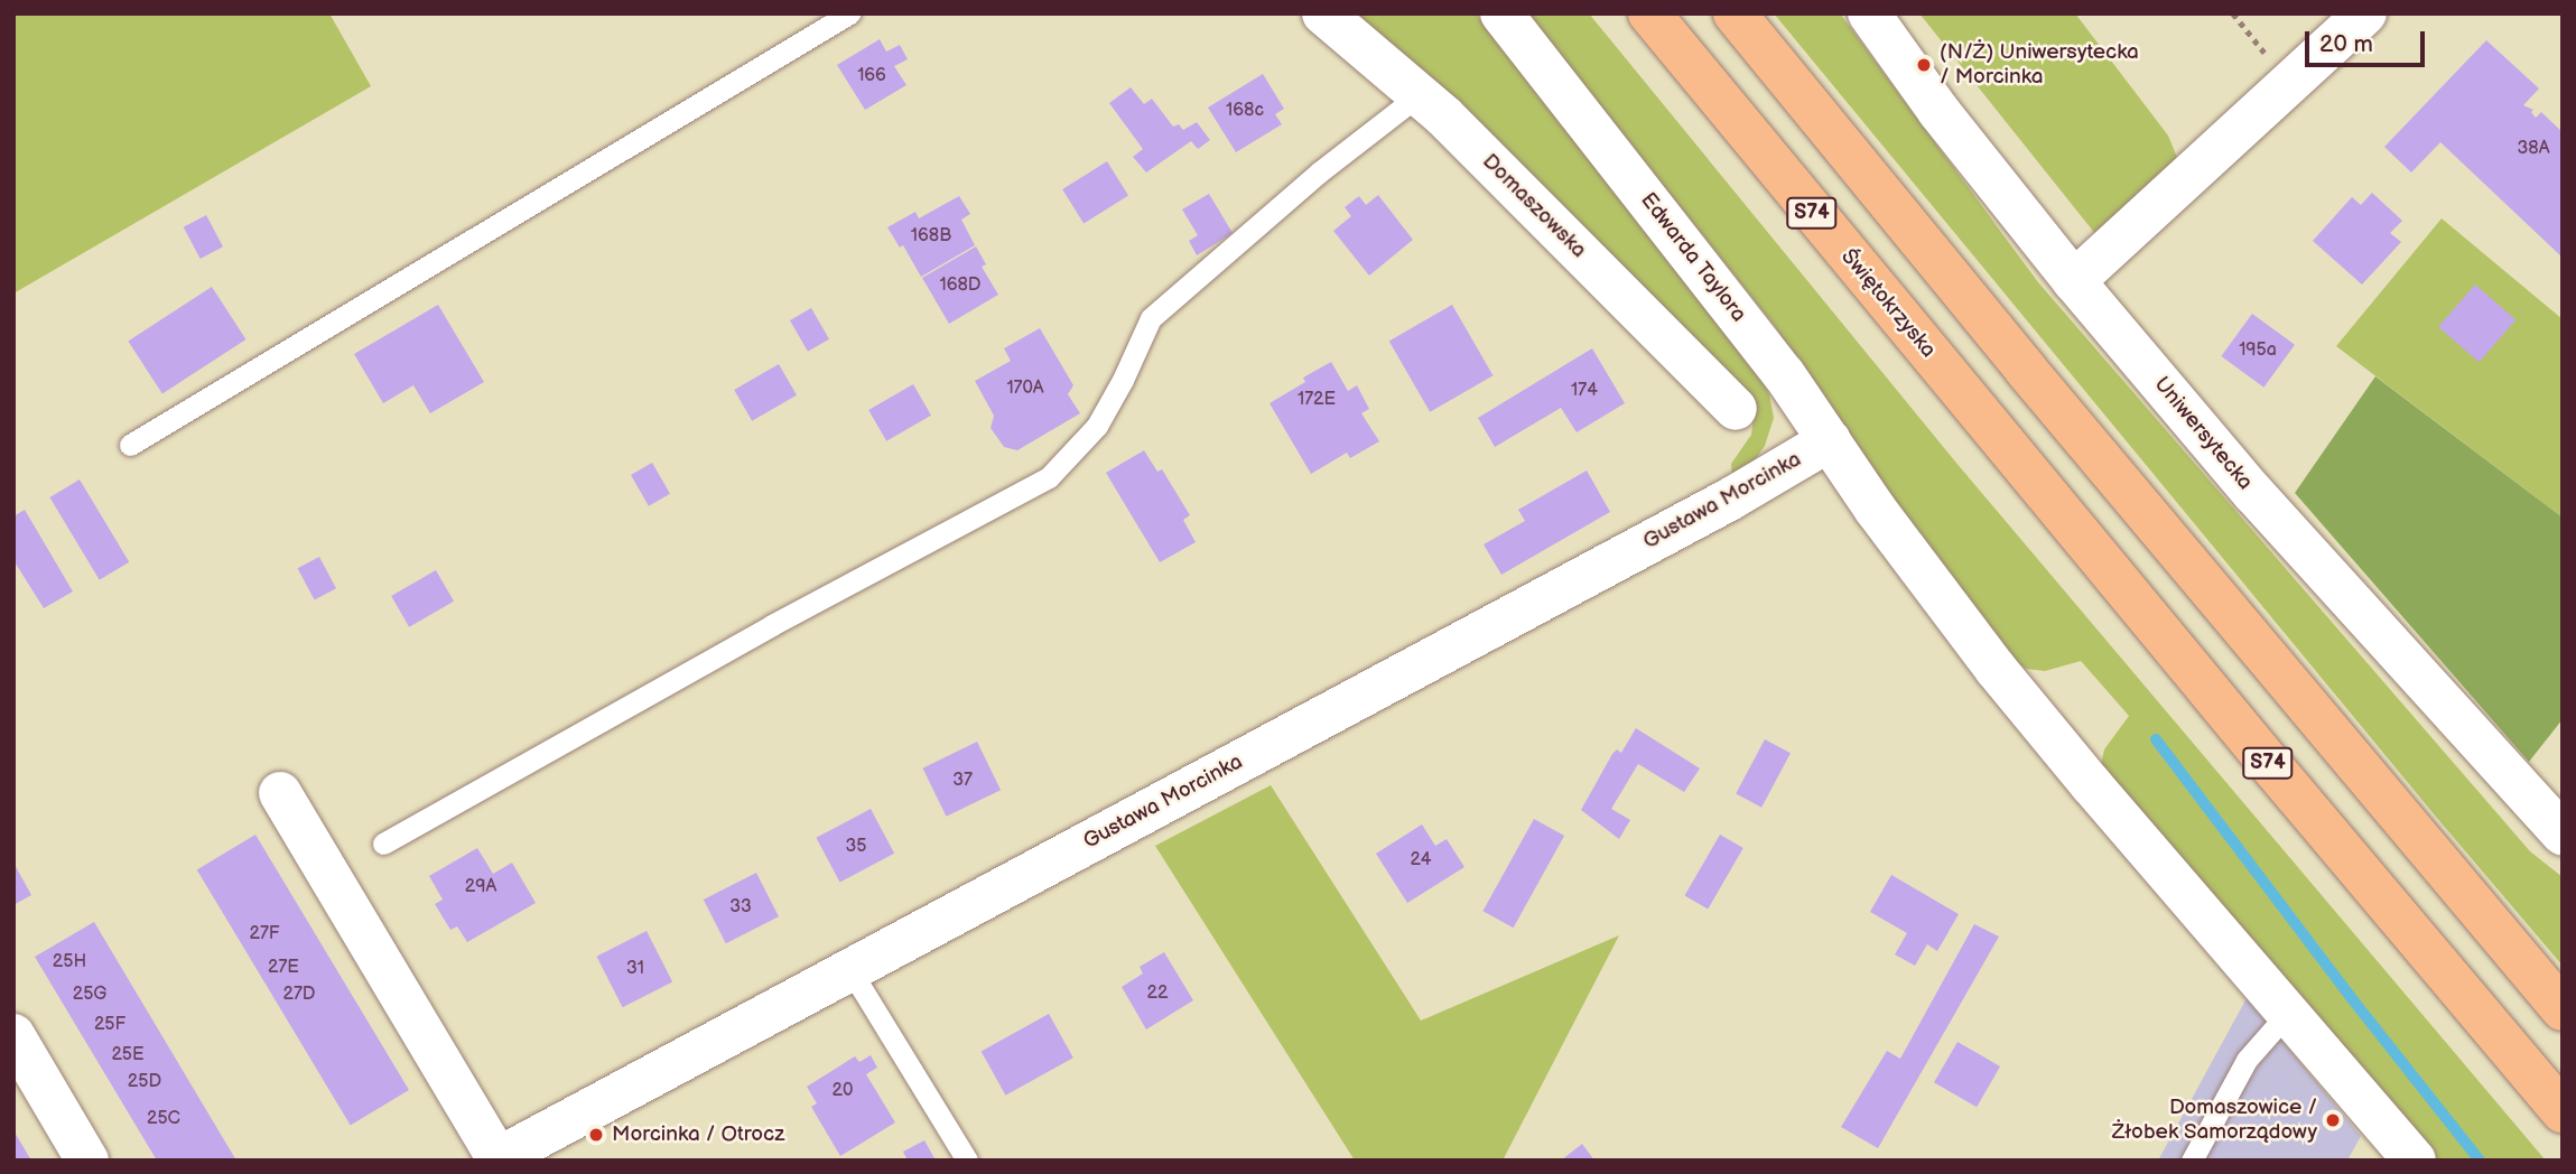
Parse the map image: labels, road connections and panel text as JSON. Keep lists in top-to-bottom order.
{
  "streets": {
    "highway": ["S74", "Świętokrzyska"],
    "street": [
      "Domaszowska",
      "Edwarda Taylora",
      "Uniwersytecka",
      "Gustawa Morcinka"
    ]
  },
  "crossings": [
    ["Edwarda Taylora", "Gustawa Morcinka"]
  ],
  "places": ["(N/Ż) Uniwersytecka / Morcinka", "Domaszowice / Żłobek Samorządowy", "Morcinka / Otrocz"],
  "house_numbers": [
    "166",
    "168c",
    "38A",
    "168B",
    "168D",
    "195a",
    "170A",
    "174",
    "172E",
    "37",
    "35",
    "24",
    "29A",
    "33",
    "27F",
    "25H",
    "27E",
    "31",
    "22",
    "25G",
    "27D",
    "25F",
    "25E",
    "25D",
    "20",
    "25C"
  ],
  "scale_bar": "20 m"
}
